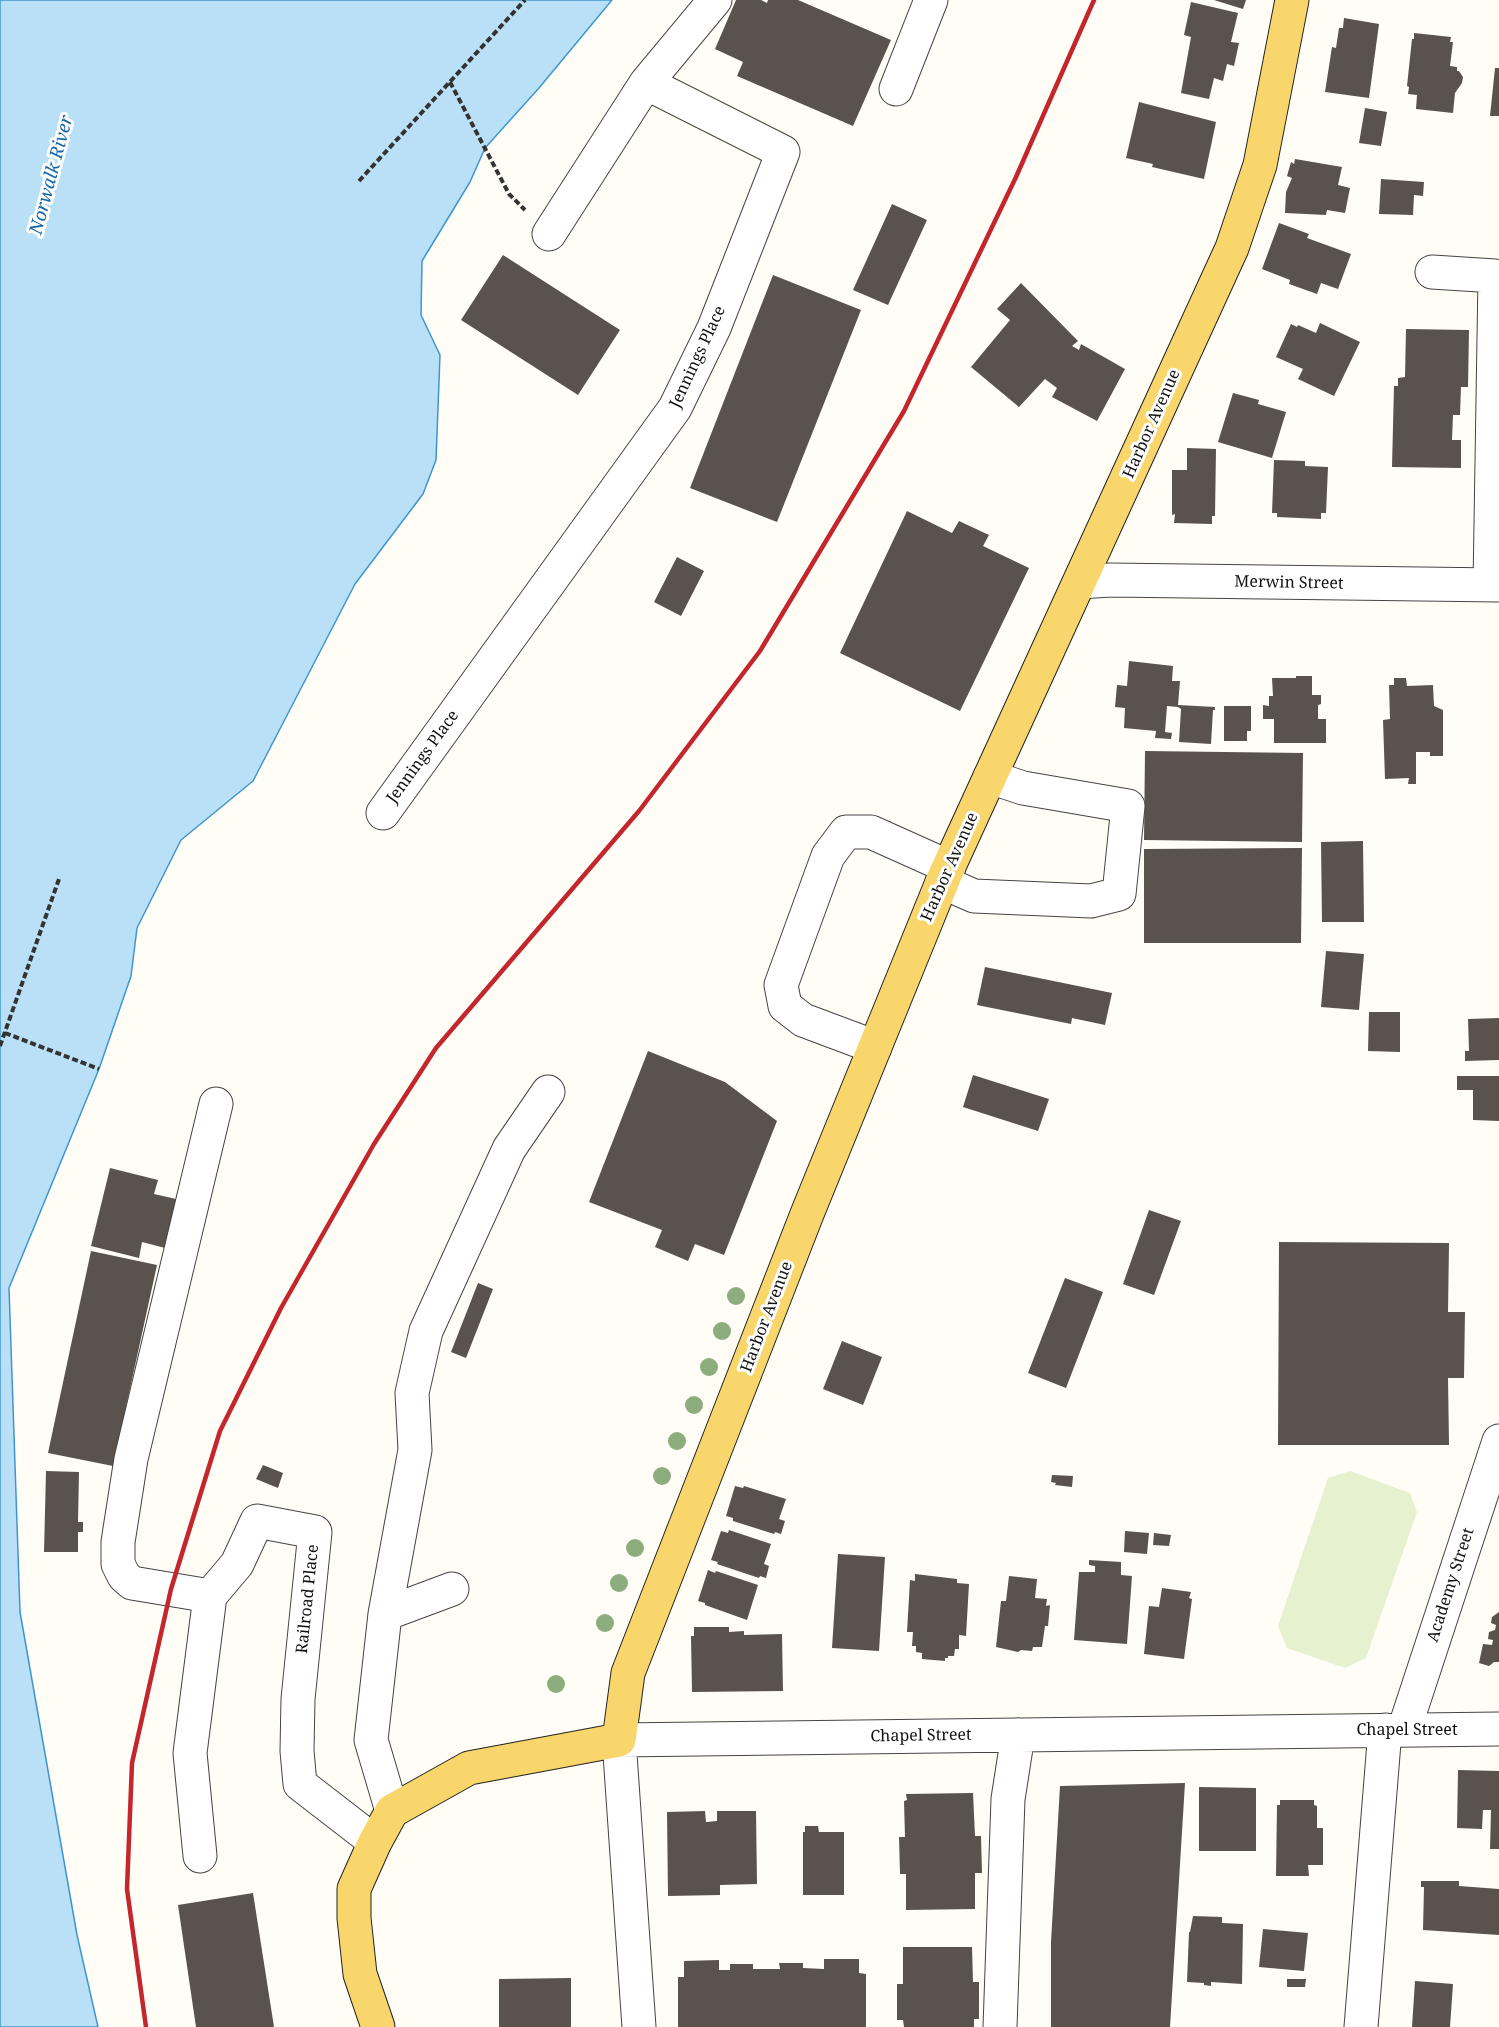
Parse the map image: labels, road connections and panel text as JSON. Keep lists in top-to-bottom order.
{
  "streets": {
    "main road": ["Harbor Avenue", "Chapel Street"],
    "street": [
      "Jennings Place",
      "Merwin Street",
      "Academy Street",
      "Railroad Place"
    ]
  },
  "crossings": [
    ["Harbor Avenue", "Merwin Street"],
    ["Harbor Avenue", "Chapel Street"],
    ["Academy Street", "Chapel Street"]
  ],
  "water": ["Norwalk River"]
}
